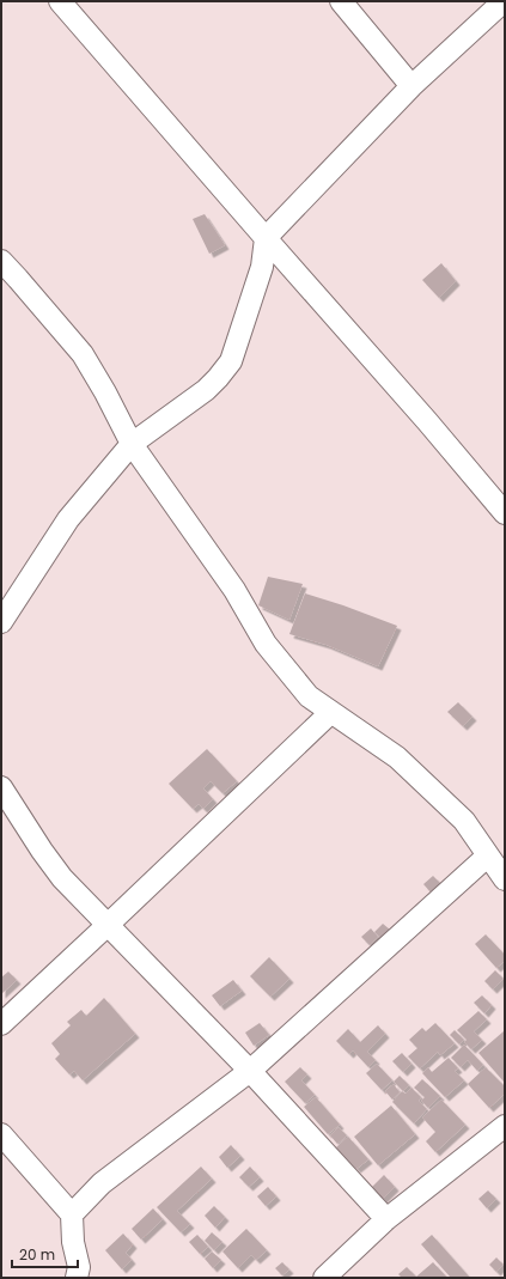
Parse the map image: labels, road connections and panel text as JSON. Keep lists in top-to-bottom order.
{
  "scale_bar": "20 m"
}
